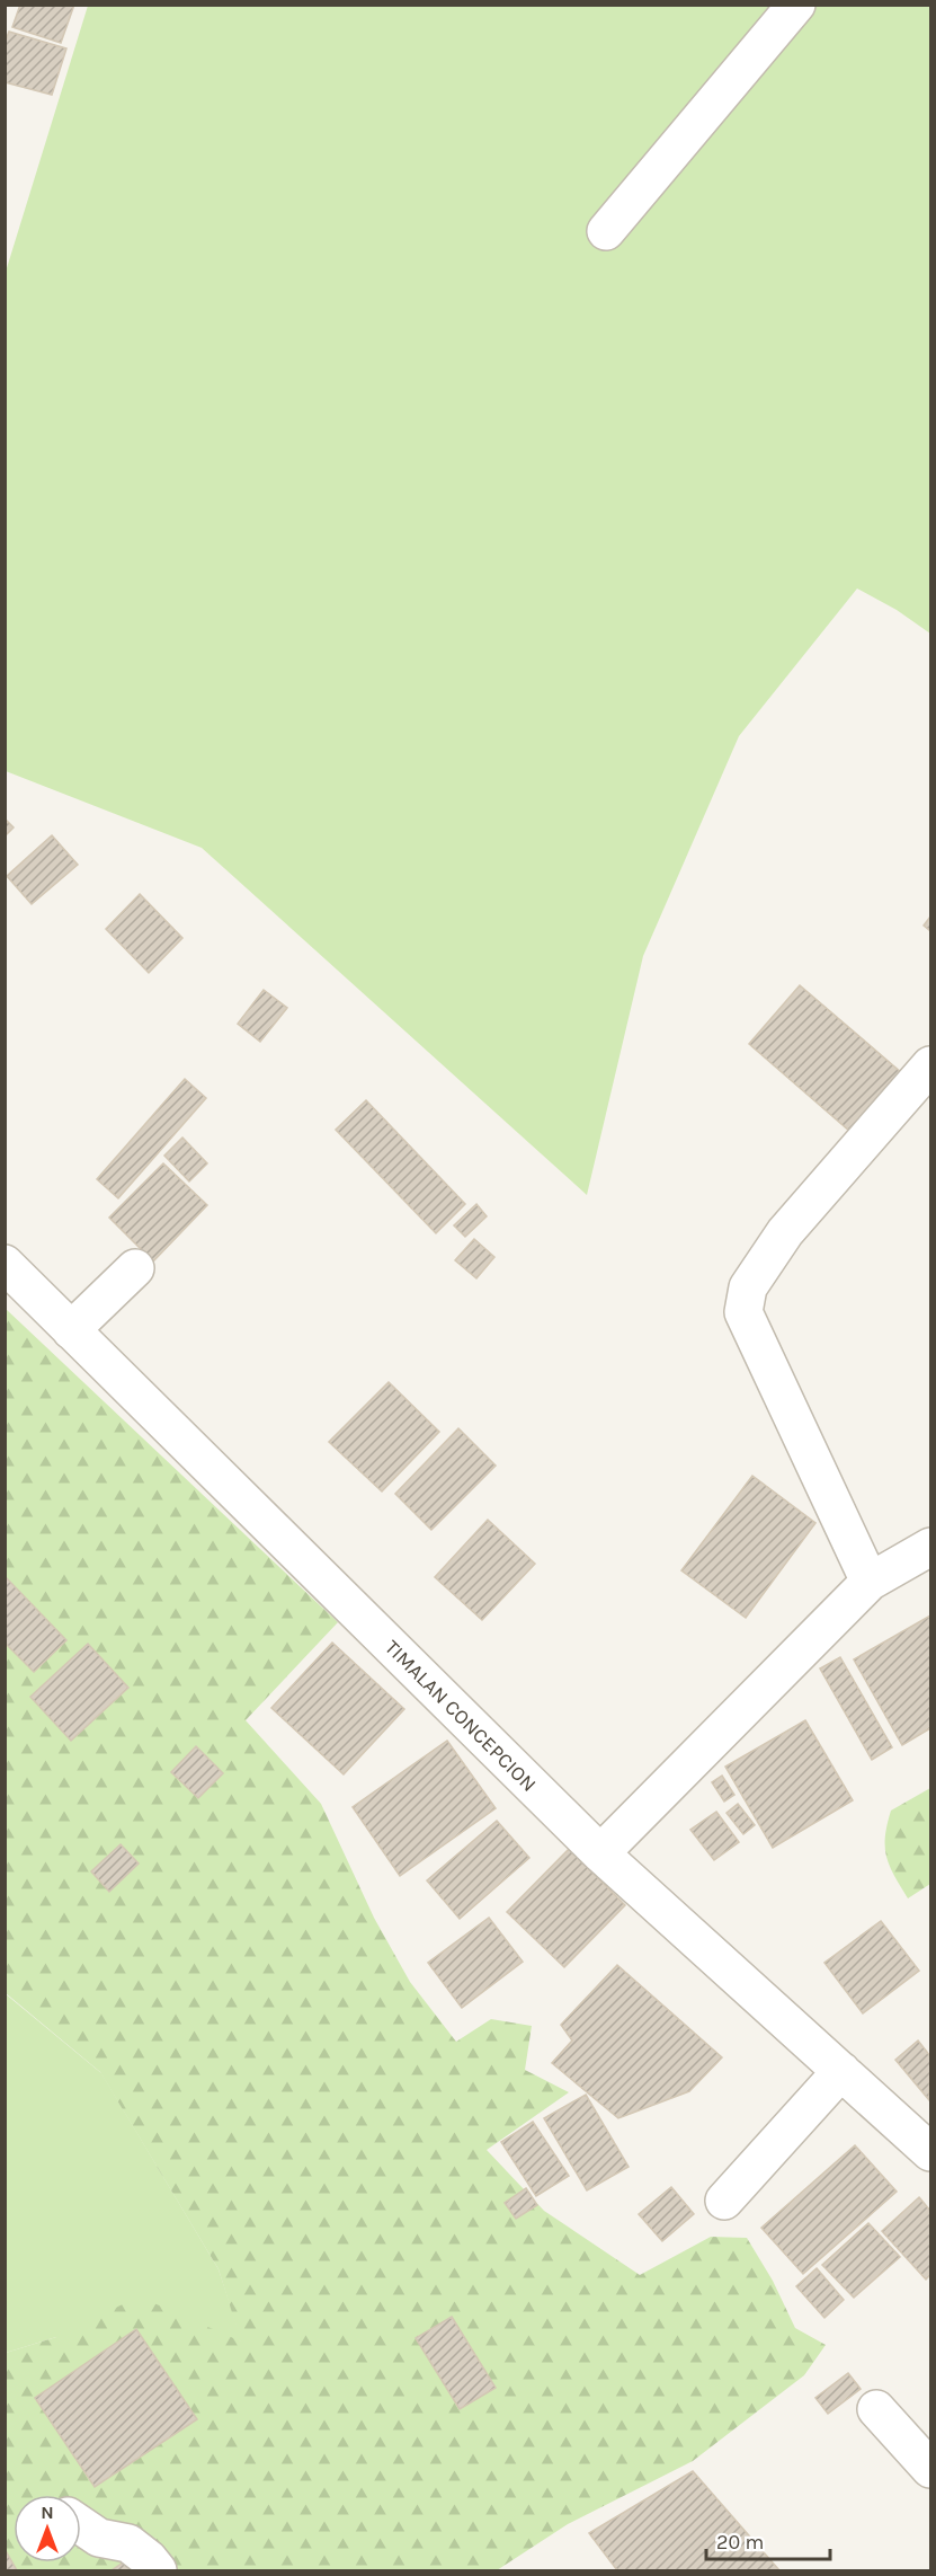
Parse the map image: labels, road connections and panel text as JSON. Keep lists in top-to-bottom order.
{
  "streets": {
    "street": ["TIMALAN CONCEPCION"]
  },
  "scale_bar": "20 m",
  "north": "top"
}
